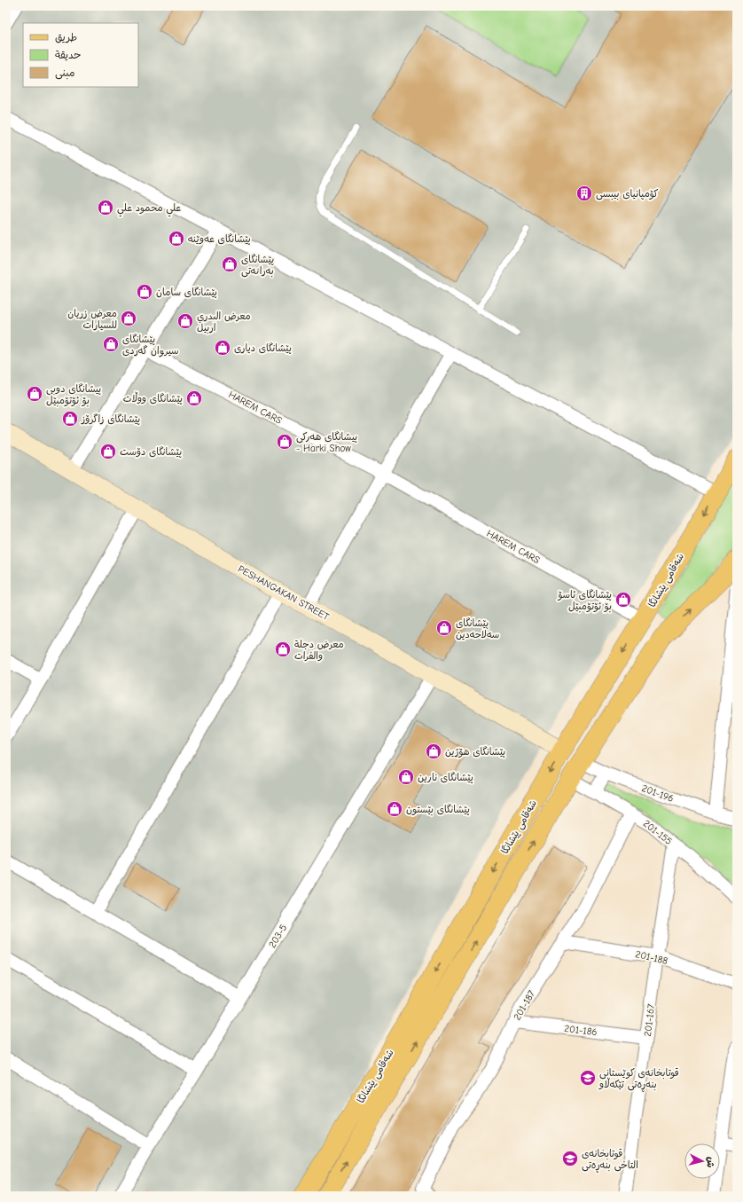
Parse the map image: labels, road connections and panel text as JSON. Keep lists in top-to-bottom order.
{
  "streets": {
    "main road": ["شەقامی پێشانگا"],
    "street": [
      "HAREM CARS",
      "PESHANGAKAN STREET",
      "201-196",
      "201-155",
      "203-5",
      "201-188",
      "201-187",
      "201-167",
      "201-186"
    ]
  },
  "crossings": [
    ["HAREM CARS", "شەقامی پێشانگا"],
    ["شەقامی پێشانگا", "PESHANGAKAN STREET"],
    ["شەقامی پێشانگا", "201-196"],
    ["شەقامی پێشانگا", "201-155"],
    ["PESHANGAKAN STREET", "203-5"],
    ["201-155", "201-187"],
    ["201-155", "201-167"],
    ["201-188", "201-187"],
    ["201-188", "201-167"],
    ["201-187", "201-186"],
    ["201-167", "201-186"]
  ],
  "places": {
    "building": ["كۆمپانیای بیبسی"],
    "shop": [
      "علي محمود علي",
      "پێشانگای عەوێنە",
      "پێشانگای بەرانەتی",
      "پێشانگای سامان",
      "معرض زريان للسيارات",
      "معرض البدري اربيل",
      "پێشانگای سیروان گەردی",
      "پێشانگای دیاری",
      "پیشانگای دوبی بۆ ئۆتۆمبێل",
      "پێشانگای ووڵات",
      "پێشانگای زاگرۆز",
      "پیشانگای هەرکی - Harki Show",
      "پێشانگای دۆست",
      "پێشانگای ئاسۆ بۆ ئۆتۆمبێل",
      "پێشانگای سەلاحەدین",
      "معرض دجلة والفرات",
      "پێشانگای هۆژین",
      "پێشانگای نارین",
      "پێشانگای بێستون"
    ],
    "school or university": ["قوتابخانەی کوێستانی بنەڕەتی تێکەڵاو", "قوتابخانەی التاخی بنەڕەتی"]
  },
  "legend": ["طريق", "حديقة", "مبنى"],
  "north": "right"
}
